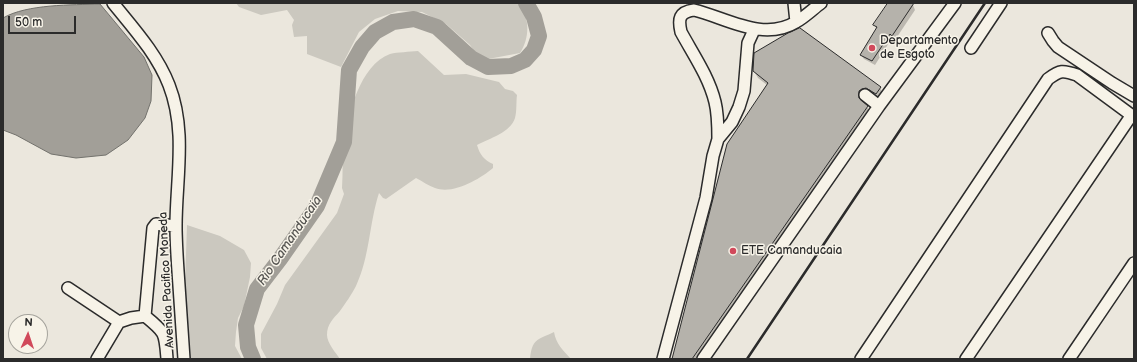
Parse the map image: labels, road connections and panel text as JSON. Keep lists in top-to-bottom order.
{
  "streets": {
    "street": ["Avenida Pacifico Moneda"]
  },
  "water": ["Rio Camanducaia"],
  "places": ["Departamento de Esgoto", "ETE Camanducaia"],
  "scale_bar": "50 m",
  "north": "top"
}
